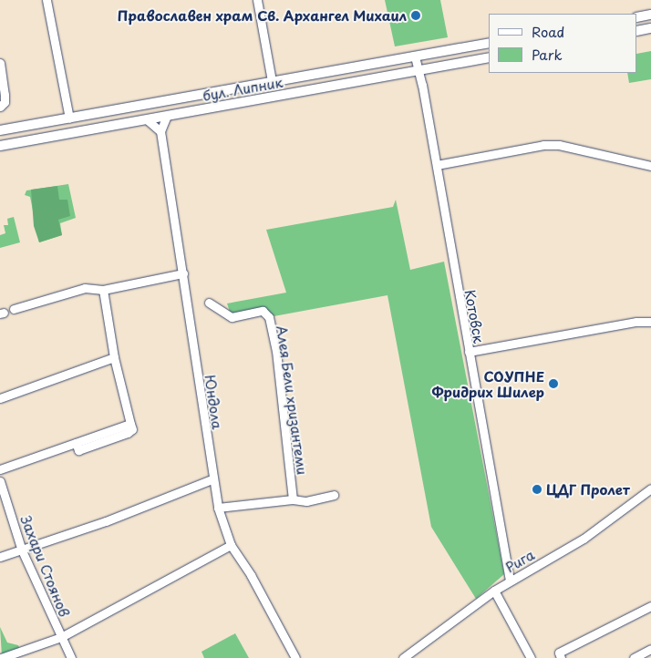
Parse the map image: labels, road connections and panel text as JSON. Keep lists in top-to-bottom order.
{
  "streets": {
    "main road": ["бул. Липник"],
    "street": [
      "Котовск",
      "Алея Бели хризантеми",
      "Юндола",
      "Рига",
      "Захари Стоянов"
    ]
  },
  "crossings": [
    ["бул. Липник", "Котовск"],
    ["Котовск", "Рига"]
  ],
  "places": ["Православен храм Св. Архангел Михаил", "СОУПНЕ Фридрих Шилер", "ЦДГ Пролет"],
  "legend": ["Road", "Park"]
}
